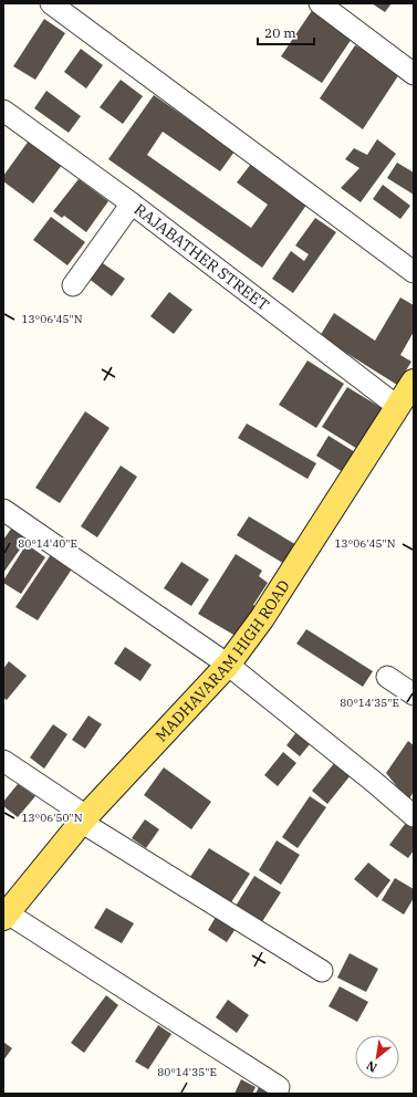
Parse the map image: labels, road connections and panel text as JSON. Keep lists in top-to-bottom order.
{
  "streets": {
    "main road": ["MADHAVARAM HIGH ROAD"],
    "street": ["RAJABATHER STREET"]
  },
  "crossings": [
    ["RAJABATHER STREET", "MADHAVARAM HIGH ROAD"]
  ],
  "scale_bar": "20 m",
  "north": "bottom left",
  "coordinates": [
    "13°06'45\"N",
    "80°14'40\"E",
    "80°14'35\"E",
    "13°06'50\"N"
  ]
}
